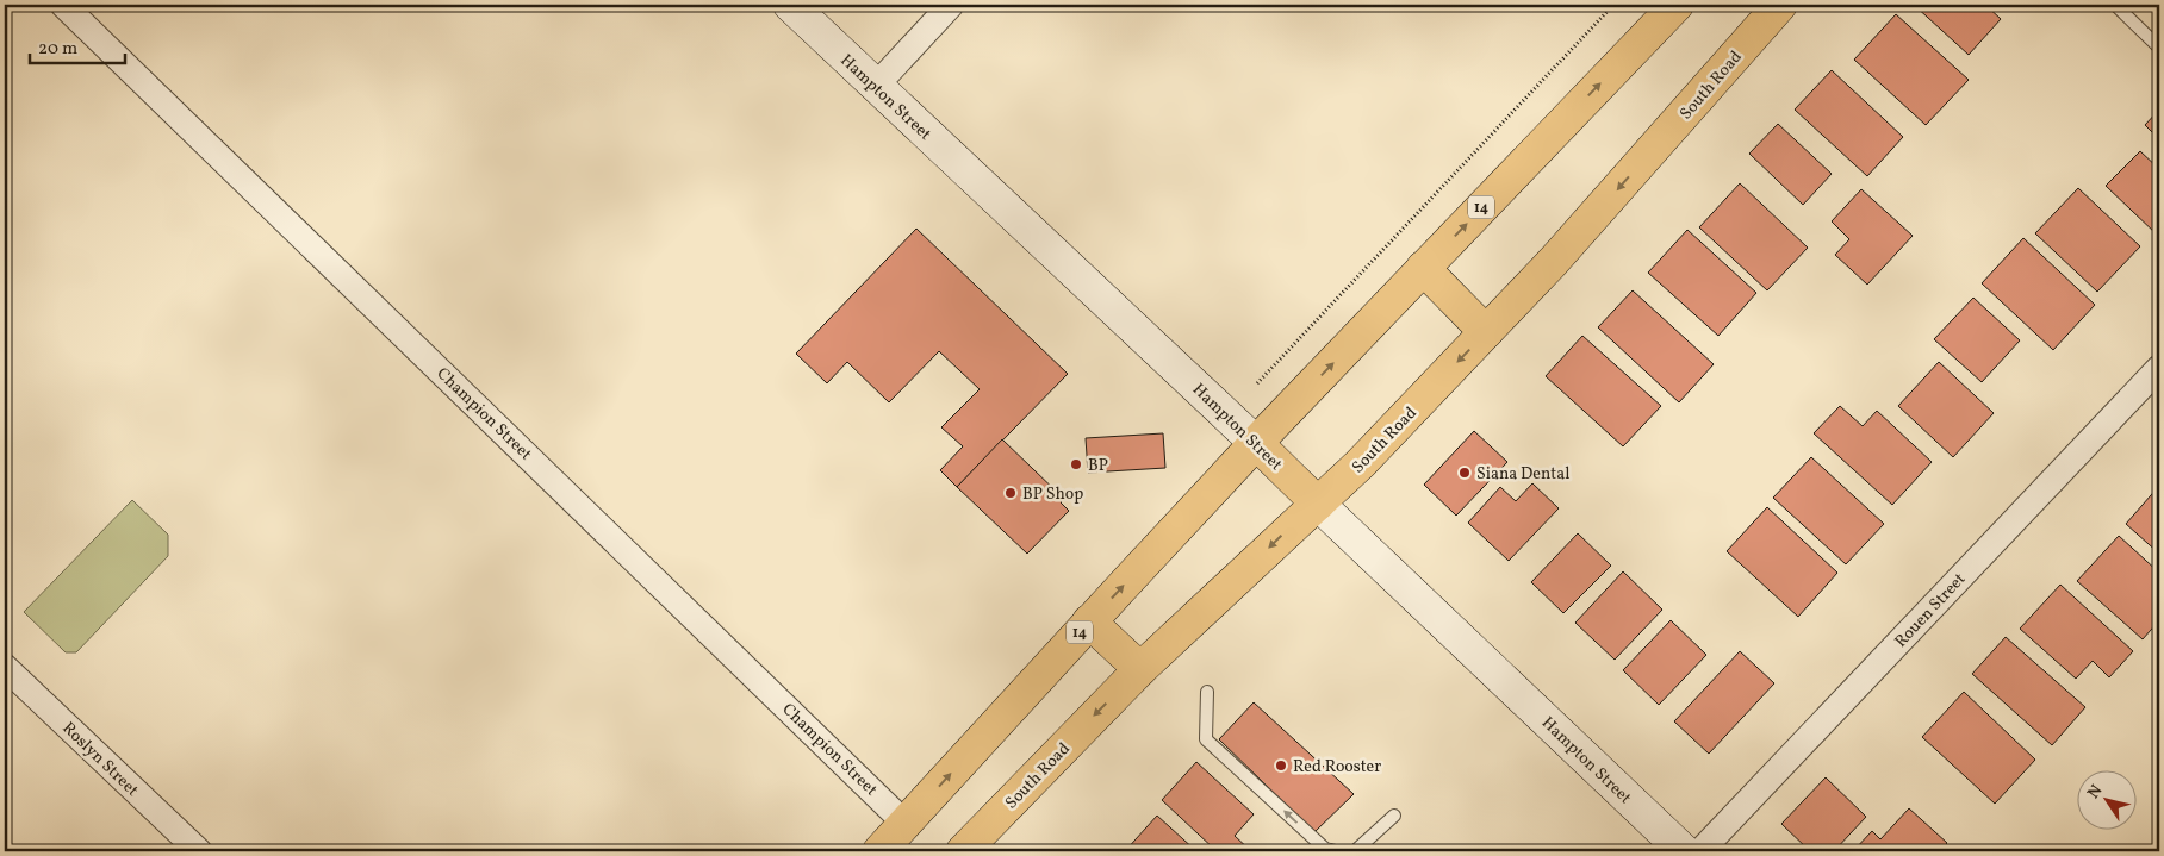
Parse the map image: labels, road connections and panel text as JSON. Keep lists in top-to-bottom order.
{
  "streets": {
    "main road": ["South Road", "Hampton Street", "14"],
    "street": ["Champion Street", "Rouen Street", "Roslyn Street"]
  },
  "crossings": [
    ["South Road", "Hampton Street"],
    ["Hampton Street", "14"],
    ["14", "Champion Street"]
  ],
  "places": [
    "BP",
    "Siana Dental",
    "BP Shop",
    "Red Rooster"
  ],
  "scale_bar": "20 m",
  "north": "top left"
}
